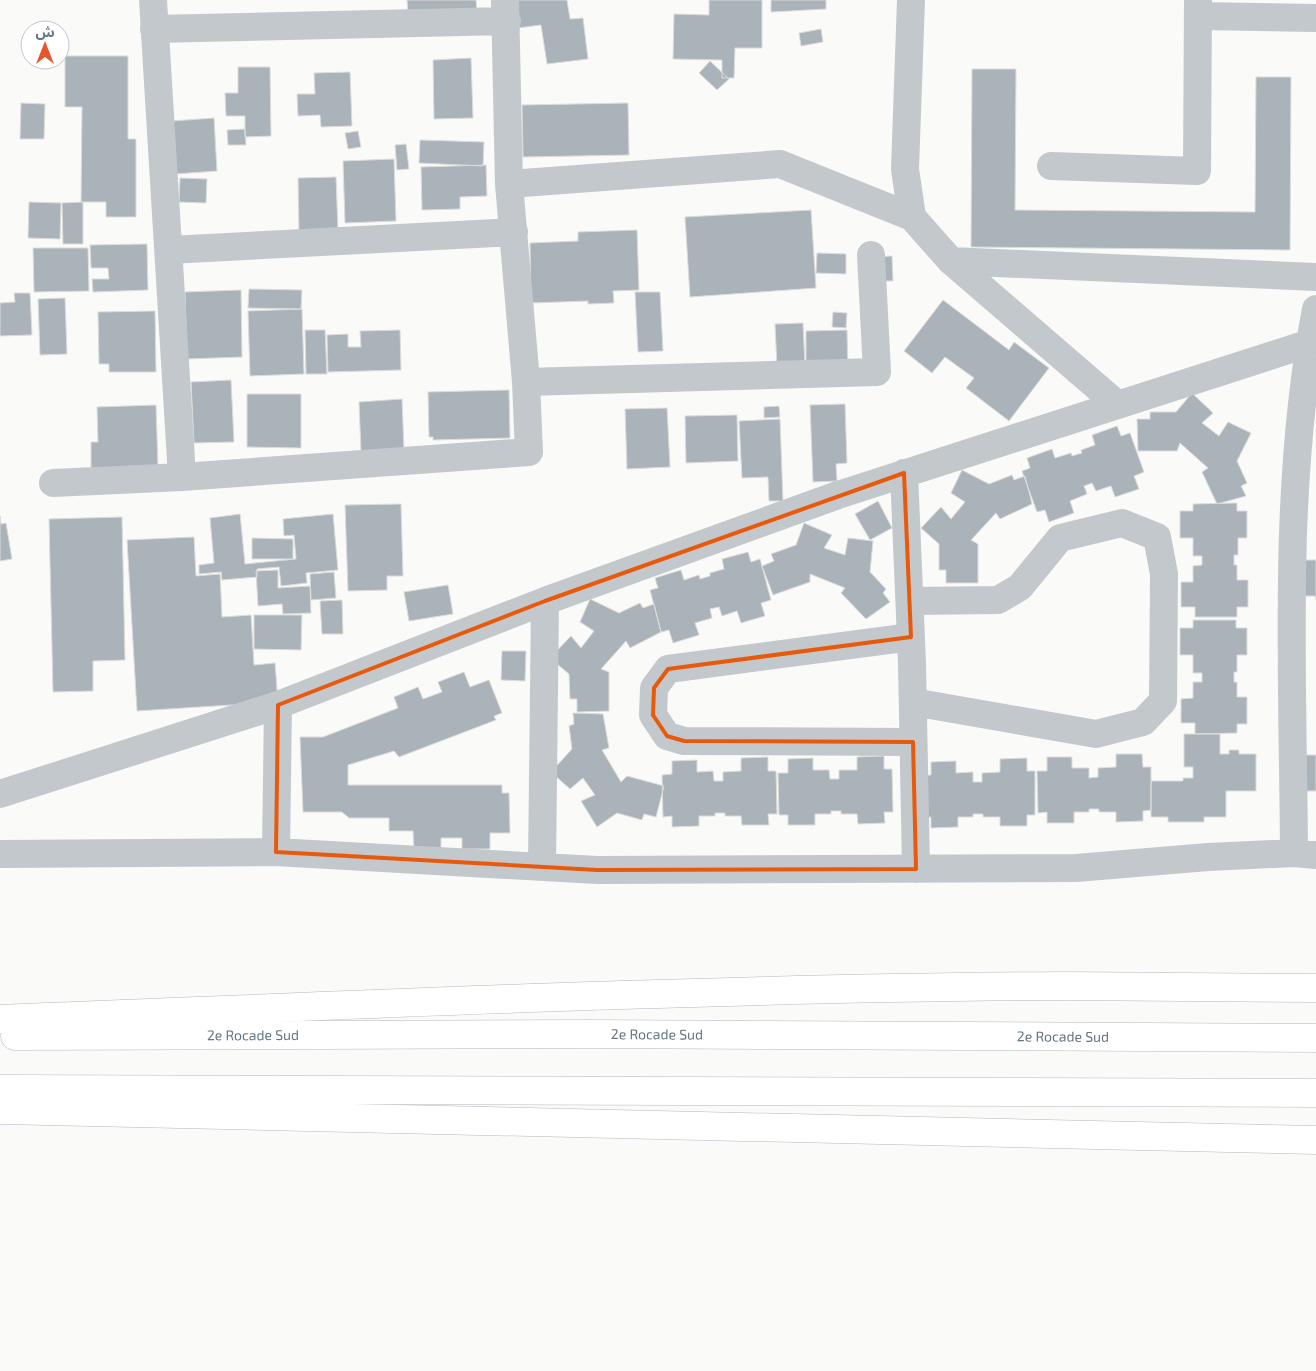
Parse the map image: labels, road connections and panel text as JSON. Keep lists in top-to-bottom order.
{
  "streets": {
    "highway": ["2e Rocade Sud"]
  },
  "north": "top"
}
